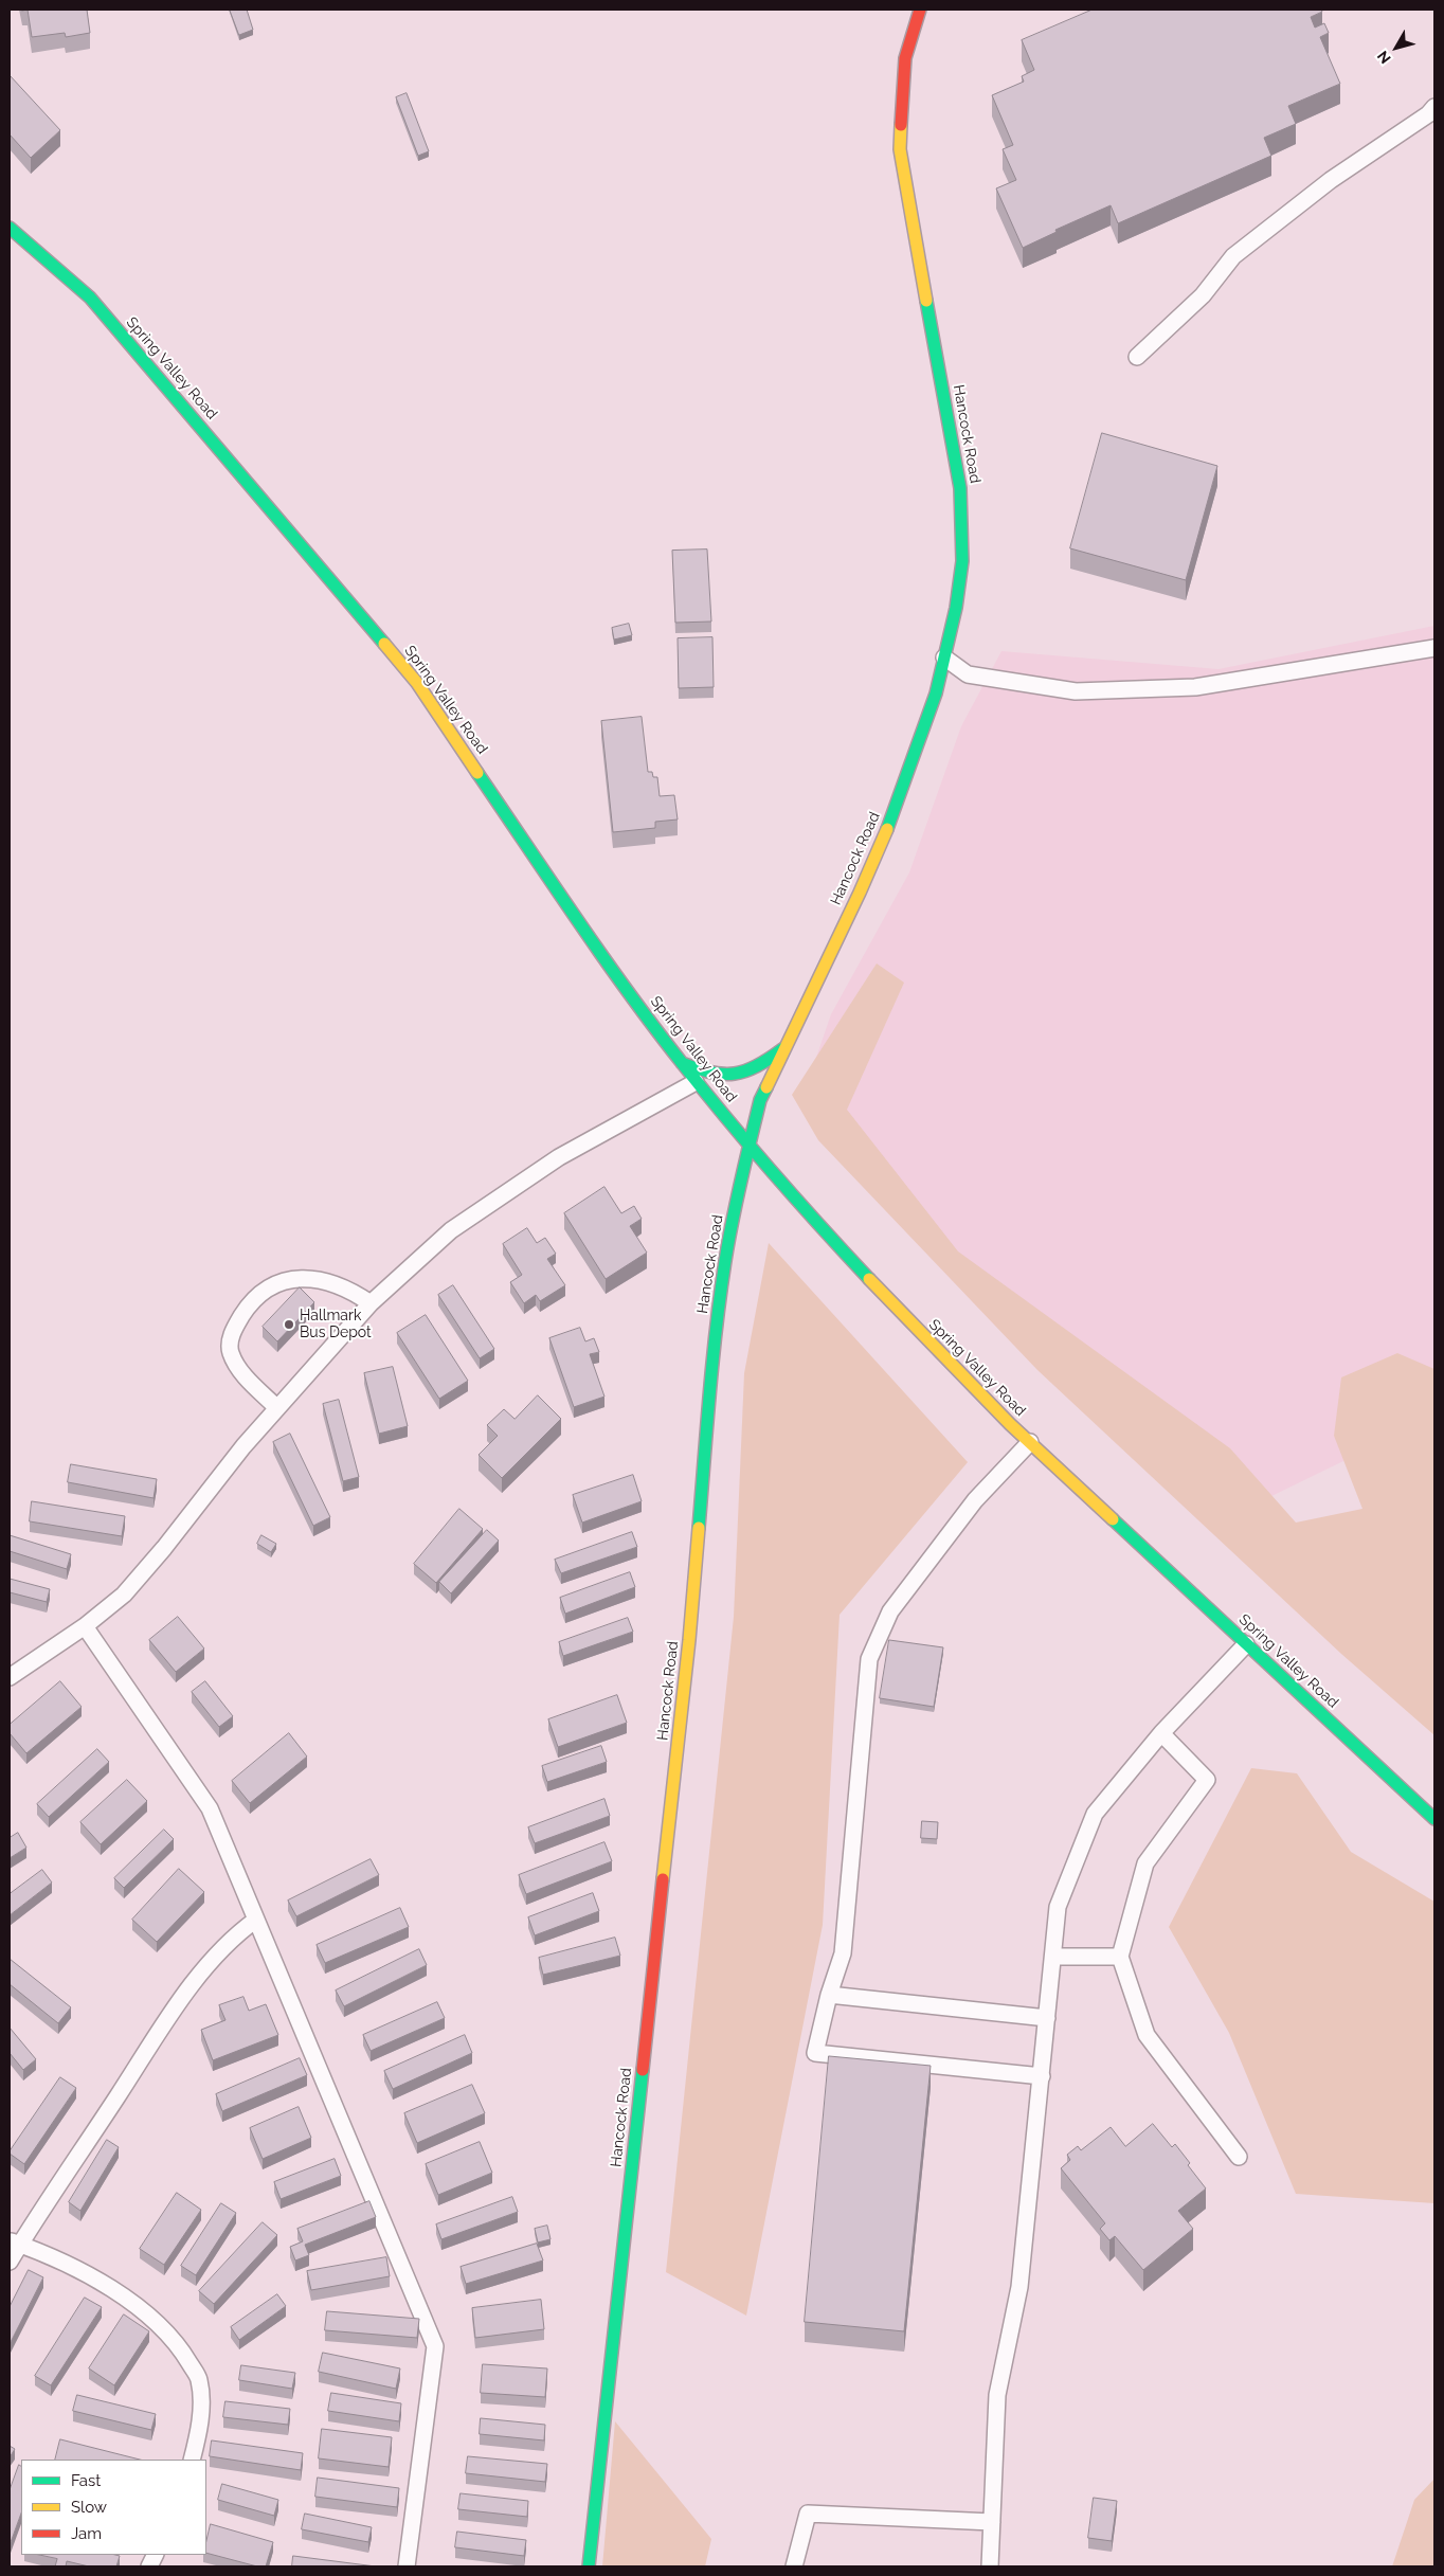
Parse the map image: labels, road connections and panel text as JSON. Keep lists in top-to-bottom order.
{
  "streets": {
    "street": ["Spring Valley Road", "Hancock Road"]
  },
  "crossings": [
    ["Spring Valley Road", "Hancock Road"]
  ],
  "places": ["Hallmark Bus Depot"],
  "legend": ["Fast", "Slow", "Jam"],
  "north": "bottom left"
}
